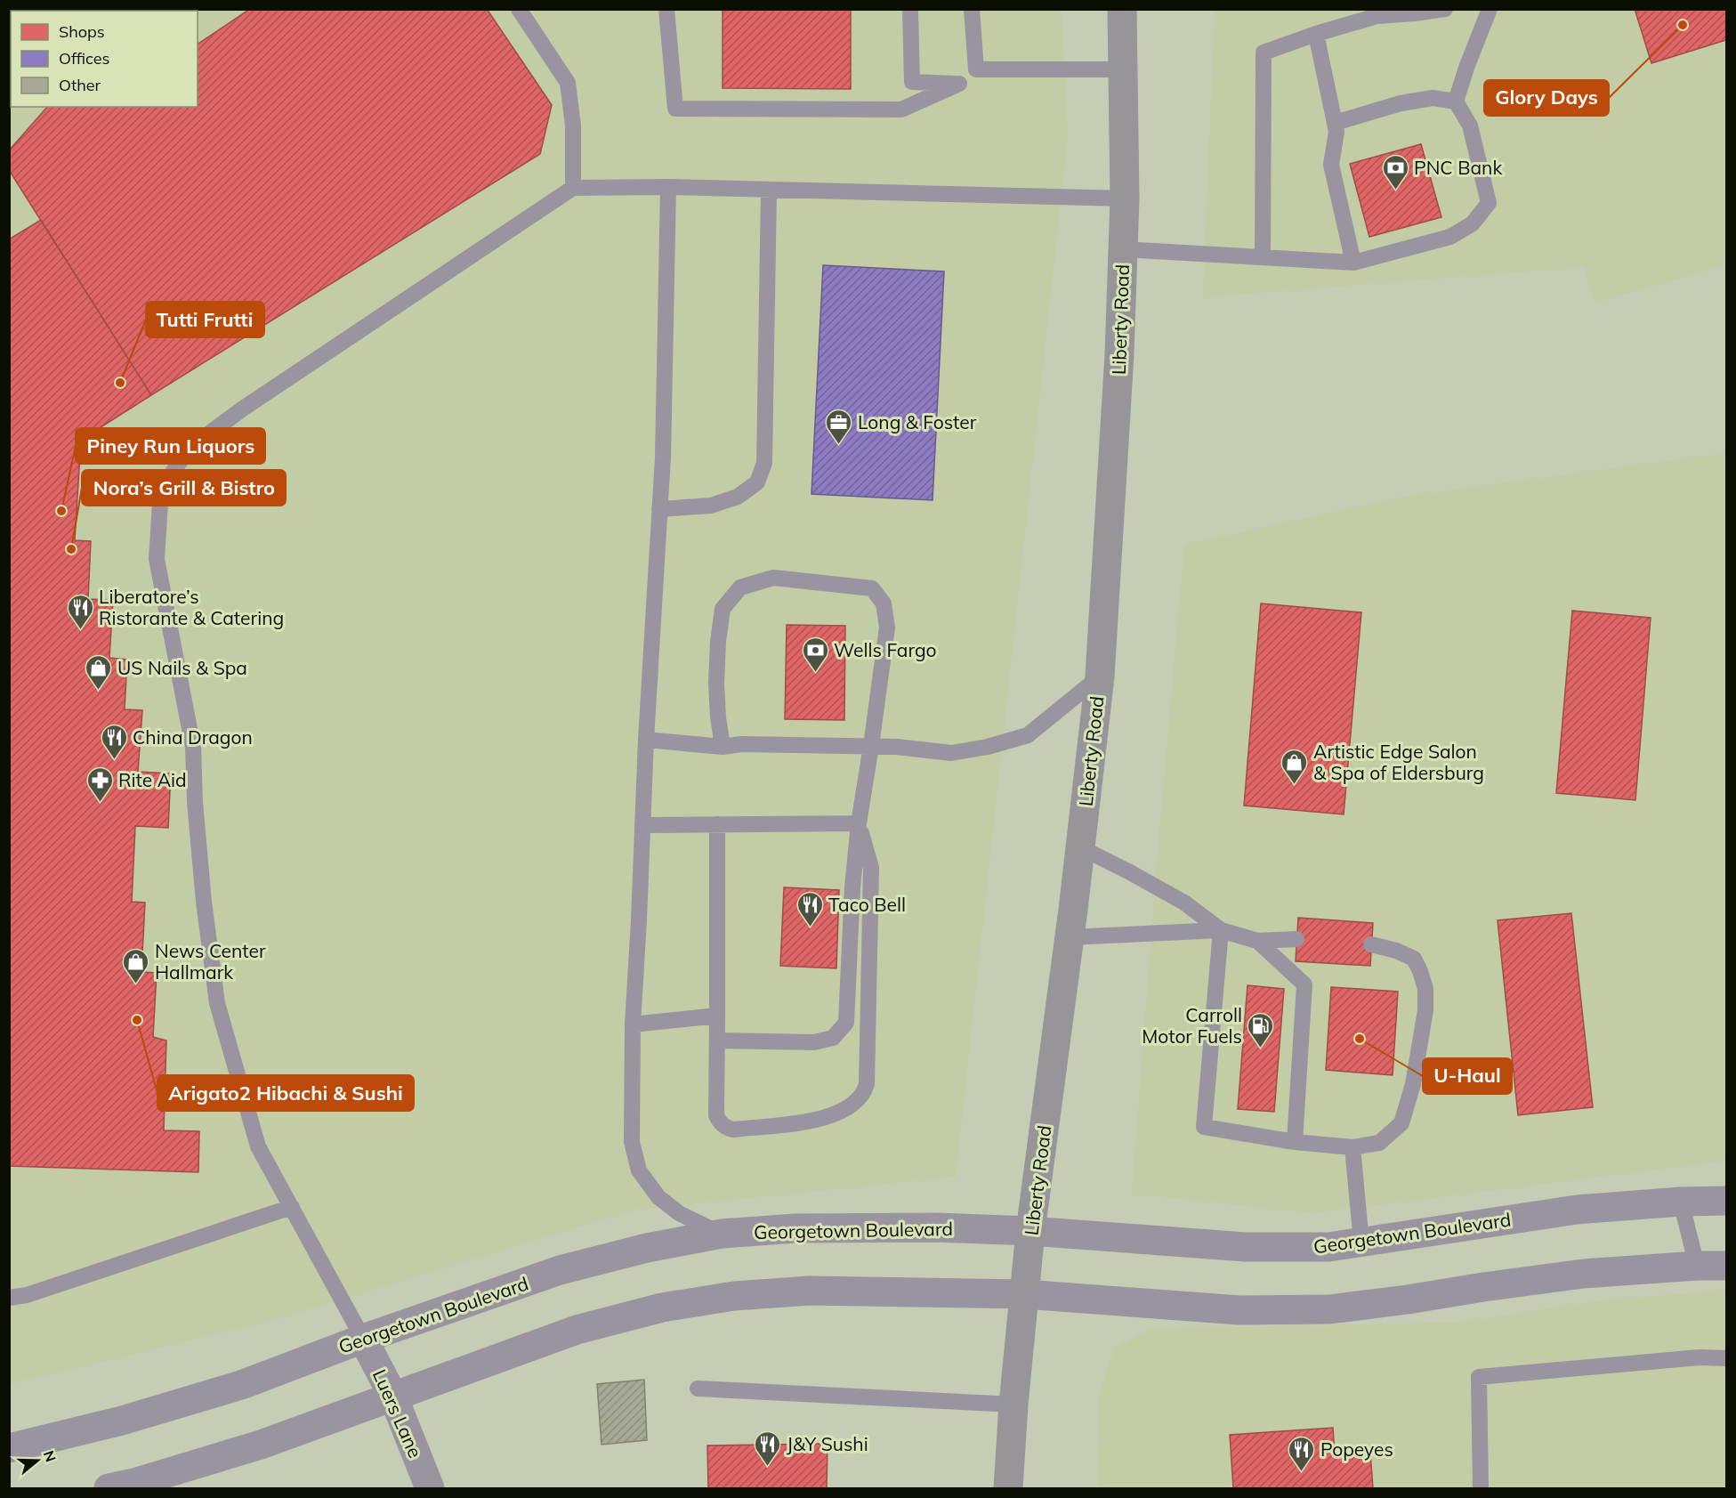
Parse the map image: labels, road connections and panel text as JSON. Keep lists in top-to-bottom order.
{
  "streets": {
    "main road": ["Liberty Road"],
    "street": ["Georgetown Boulevard", "Luers Lane"]
  },
  "crossings": [
    ["Liberty Road", "Georgetown Boulevard"],
    ["Georgetown Boulevard", "Luers Lane"]
  ],
  "places": {
    "other": [
      "Glory Days",
      "Tutti Frutti",
      "Piney Run Liquors",
      "Nora’s Grill & Bistro",
      "Arigato2 Hibachi & Sushi",
      "U-Haul"
    ],
    "bank": ["PNC Bank", "Wells Fargo"],
    "office": ["Long & Foster"],
    "restaurant": [
      "Liberatore’s Ristorante & Catering",
      "China Dragon",
      "Taco Bell",
      "J&Y Sushi",
      "Popeyes"
    ],
    "shop": ["US Nails & Spa", "Artistic Edge Salon & Spa of Eldersburg", "News Center Hallmark"],
    "pharmacy": ["Rite Aid"],
    "fuel station": ["Carroll Motor Fuels"]
  },
  "legend": ["Shops", "Offices", "Other"],
  "north": "right"
}
